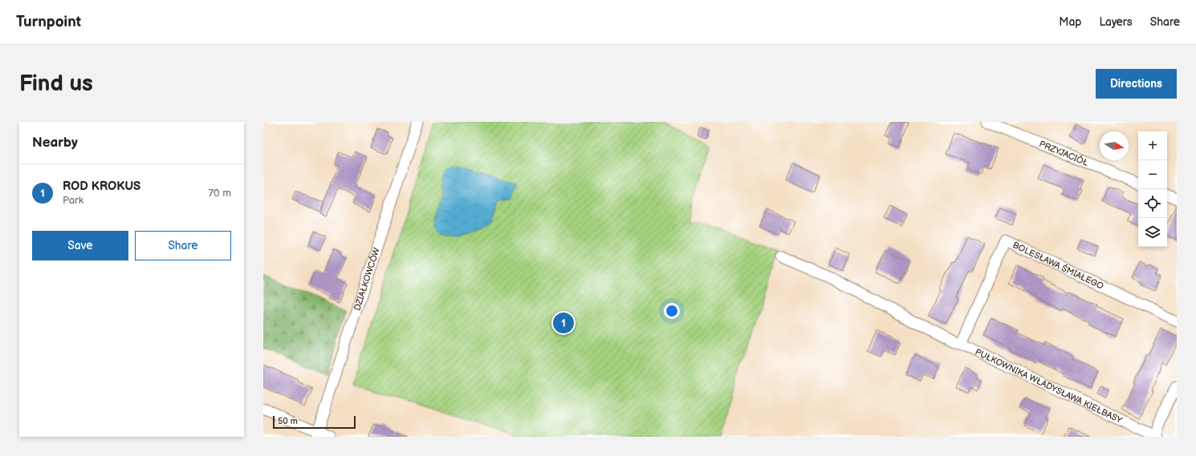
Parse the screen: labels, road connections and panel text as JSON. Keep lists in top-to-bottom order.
{
  "streets": {
    "street": [
      "PRZYJACIÓŁ",
      "BOLESŁAWA ŚMIAŁEGO",
      "DZIAŁKOWCÓW",
      "PUŁKOWNIKA WŁADYSŁAWA KIEŁBASY"
    ]
  },
  "crossings": [
    ["BOLESŁAWA ŚMIAŁEGO", "PUŁKOWNIKA WŁADYSŁAWA KIEŁBASY"]
  ],
  "scale_bar": "50 m",
  "north": "right",
  "page": {
    "header": "Turnpoint",
    "nav": ["Map", "Layers", "Share"],
    "buttons": [
      "Directions",
      ["Save", "Share"]
    ],
    "title": "Find us",
    "heading": "Nearby",
    "map_buttons": ["+", "−"],
    "list": [
      {
        "mark": "1",
        "name": "ROD KROKUS",
        "note": "Park",
        "value": "70 m"
      }
    ],
    "pins": "1",
    "scale": "50 m"
  }
}
